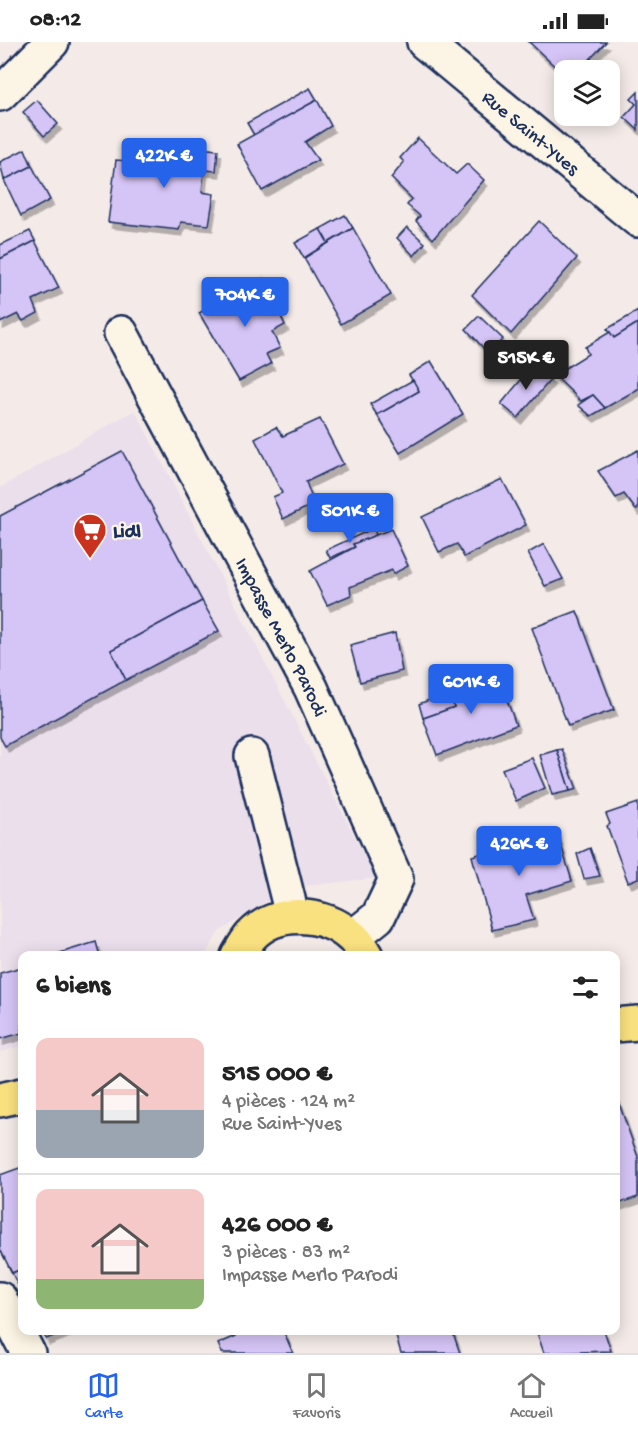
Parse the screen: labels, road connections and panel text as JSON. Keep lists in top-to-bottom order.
{
  "streets": {
    "street": ["Rue Saint-Yves", "Impasse Merlo Parodi"]
  },
  "places": {
    "supermarket": ["Lidl"]
  },
  "page": {
    "status": "08:12",
    "price": [
      "422K €",
      "704K €",
      "515K €",
      "501K €",
      "601K €",
      "426K €"
    ],
    "heading": "6 biens",
    "list": [
      {
        "name": "515 000 €",
        "note": "4 pièces · 124 m² · Rue Saint-Yves"
      },
      {
        "name": "426 000 €",
        "note": "3 pièces · 83 m² · Impasse Merlo Parodi"
      }
    ],
    "tabs": ["Carte", "Favoris", "Accueil"]
  }
}
